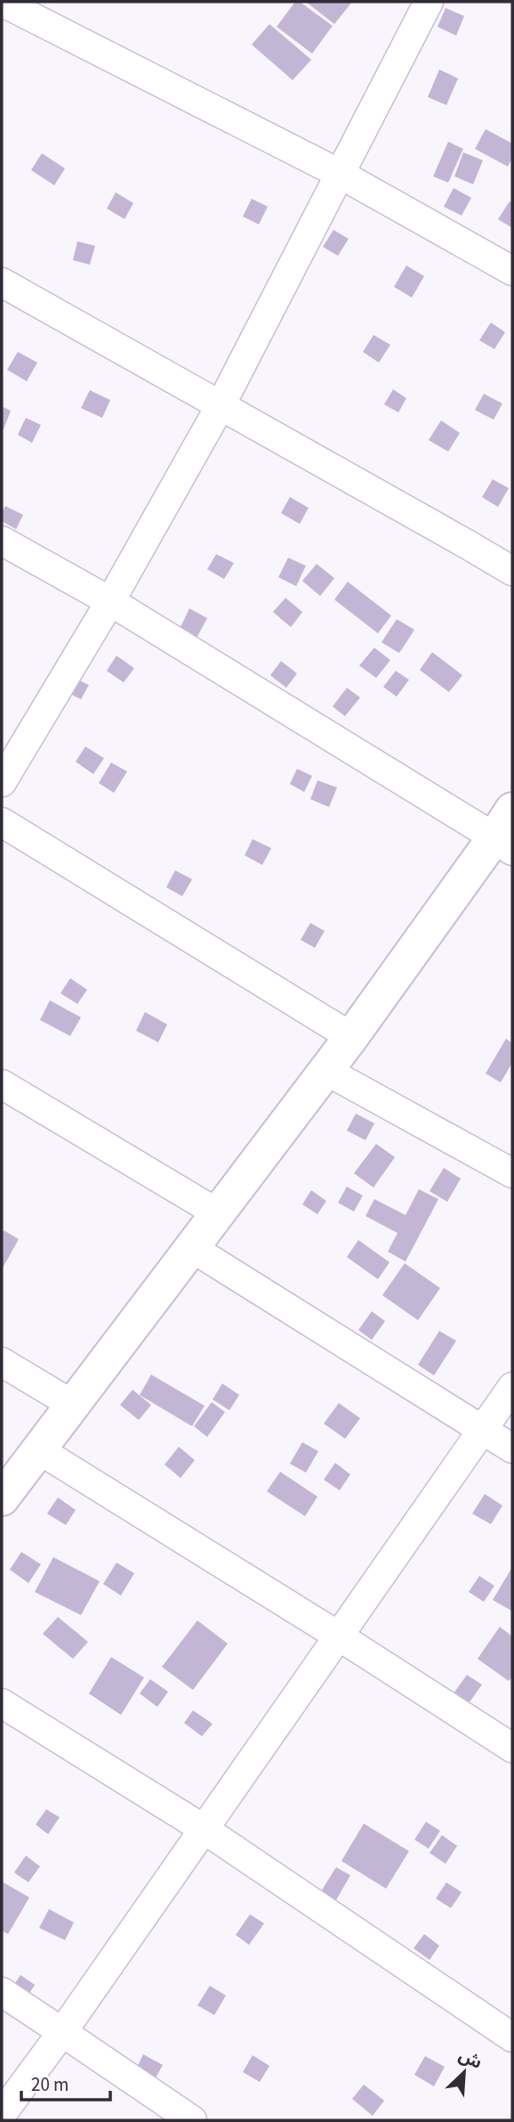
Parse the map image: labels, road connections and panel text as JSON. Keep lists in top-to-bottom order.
{
  "scale_bar": "20 m",
  "north": "top right"
}
